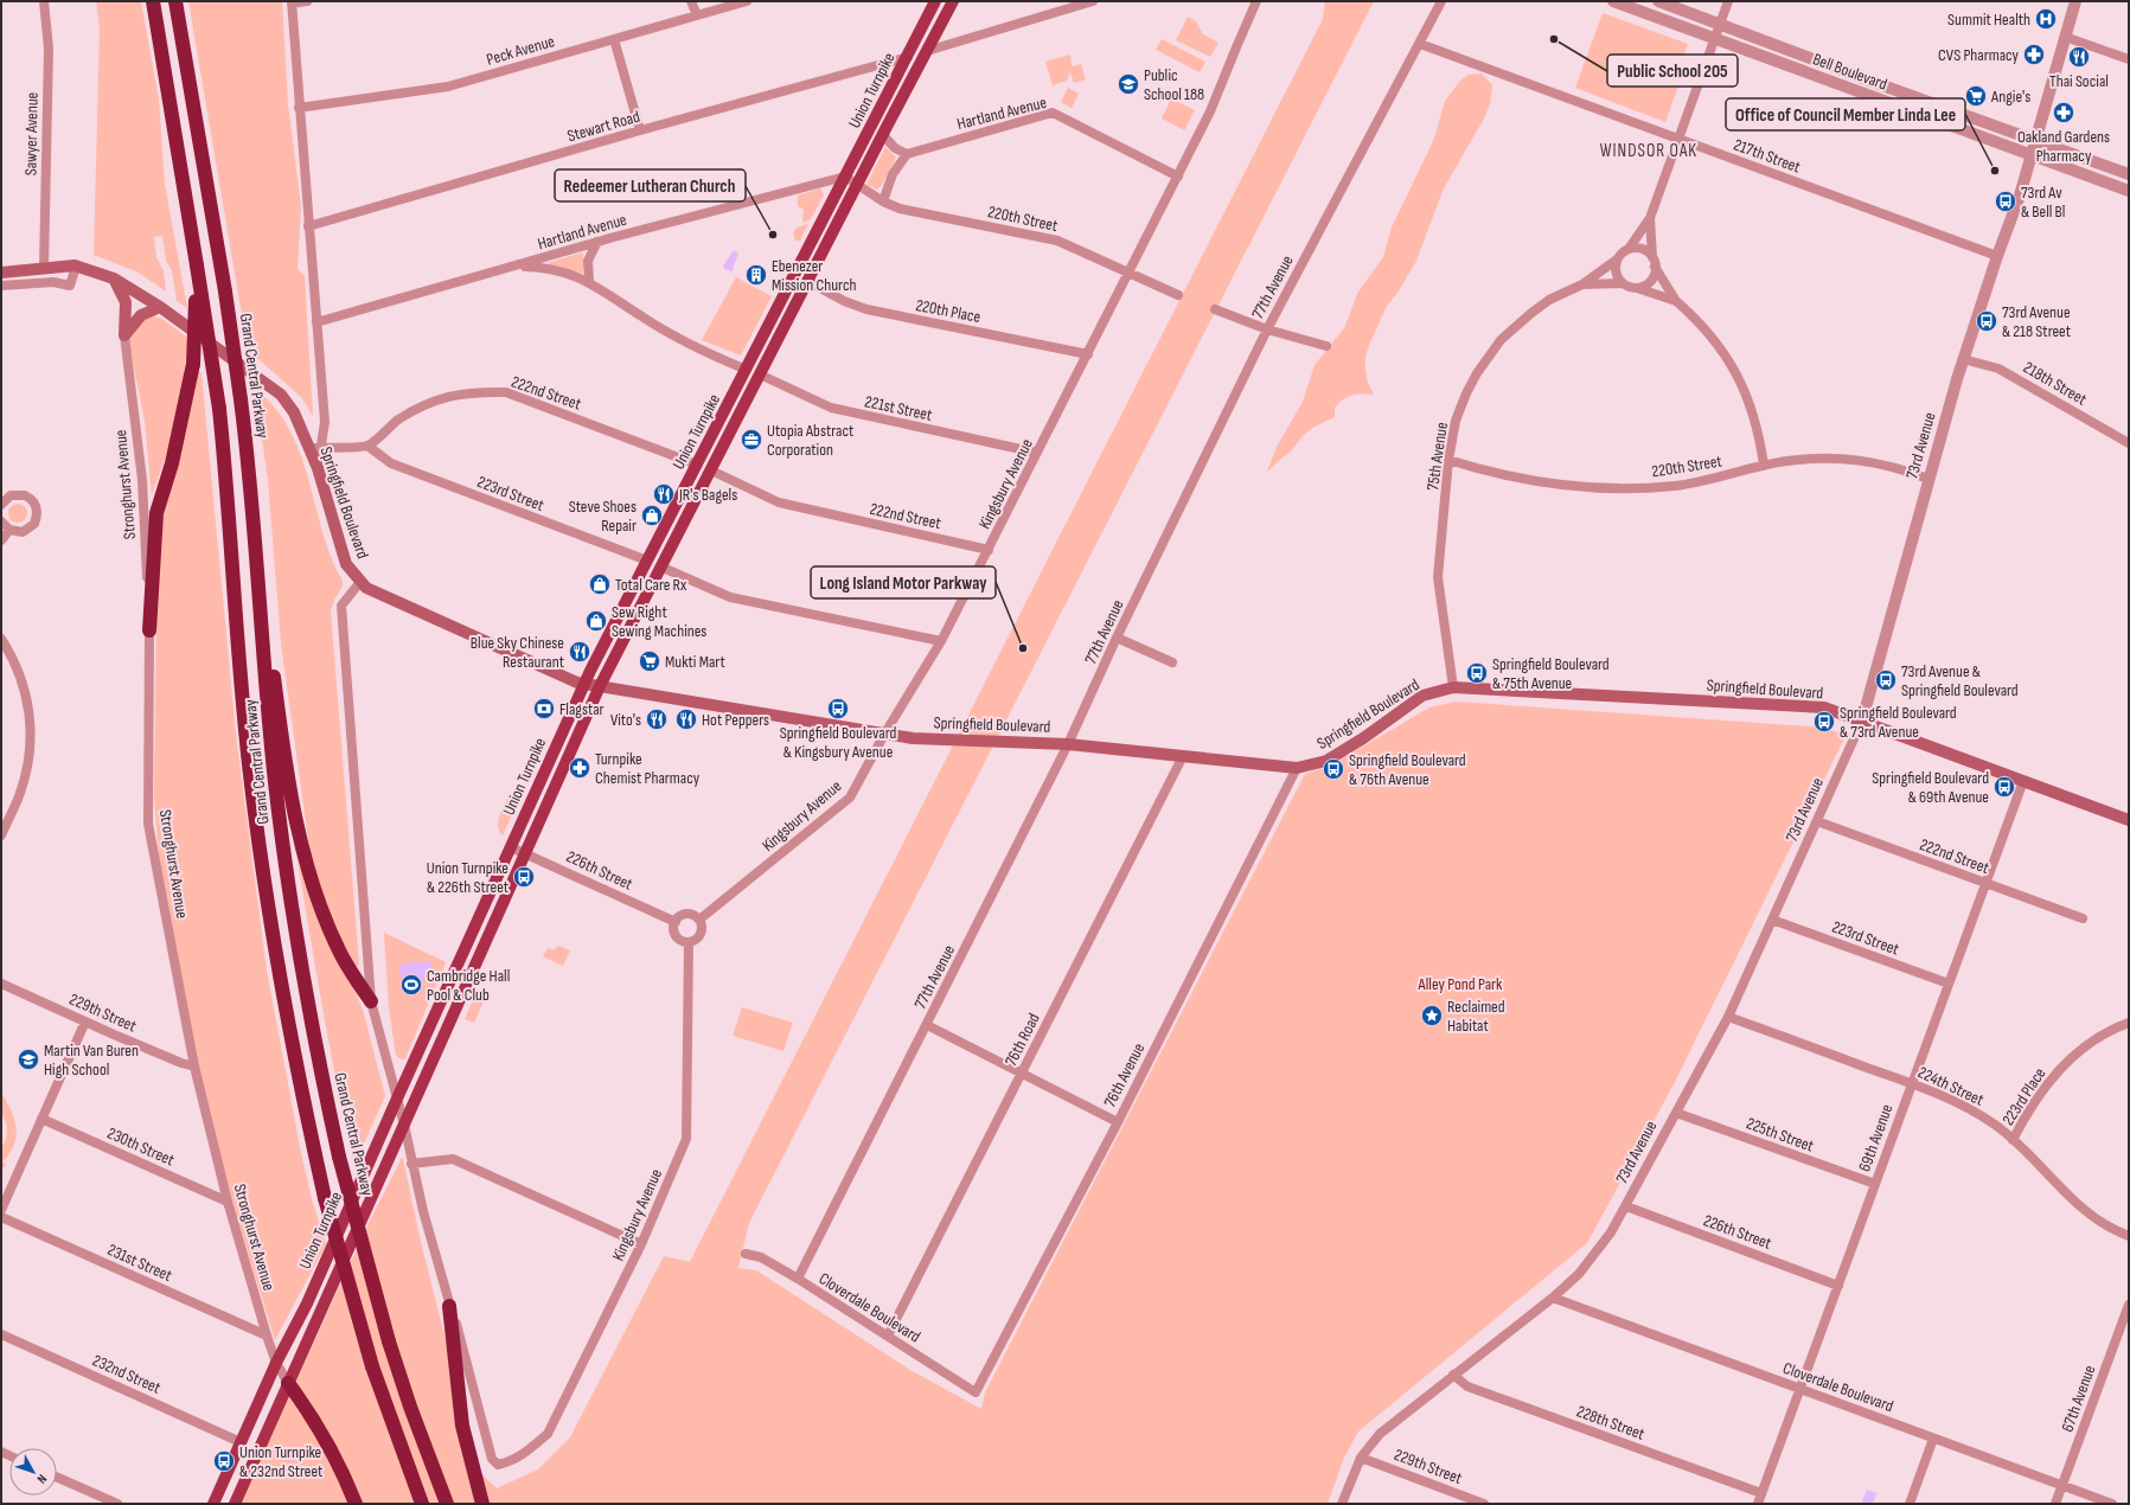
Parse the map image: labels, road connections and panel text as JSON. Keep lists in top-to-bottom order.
{
  "streets": {
    "highway": ["Grand Central Parkway"],
    "main road": ["Union Turnpike", "Springfield Boulevard"],
    "street": [
      "Peck Avenue",
      "Bell Boulevard",
      "Hartland Avenue",
      "Stewart Road",
      "Sawyer Avenue",
      "217th Street",
      "220th Street",
      "77th Avenue",
      "220th Place",
      "218th Street",
      "222nd Street",
      "221st Street",
      "73rd Avenue",
      "75th Avenue",
      "Kingsbury Avenue",
      "Stronghurst Avenue",
      "223rd Street",
      "226th Street",
      "229th Street",
      "76th Road",
      "76th Avenue",
      "224th Street",
      "223rd Place",
      "225th Street",
      "69th Avenue",
      "230th Street",
      "231st Street",
      "Cloverdale Boulevard",
      "232nd Street",
      "67th Avenue",
      "228th Street"
    ]
  },
  "crossings": [
    ["Bell Boulevard", "73rd Avenue"],
    ["Union Turnpike", "Hartland Avenue"],
    ["Union Turnpike", "Stewart Road"],
    ["Union Turnpike", "220th Street"],
    ["Union Turnpike", "220th Place"],
    ["Union Turnpike", "222nd Street"],
    ["Union Turnpike", "221st Street"],
    ["Union Turnpike", "Stronghurst Avenue"],
    ["Union Turnpike", "223rd Street"],
    ["Union Turnpike", "Springfield Boulevard"],
    ["Union Turnpike", "226th Street"],
    ["Union Turnpike", "232nd Street"],
    ["Hartland Avenue", "Kingsbury Avenue"],
    ["Sawyer Avenue", "Springfield Boulevard"],
    ["217th Street", "77th Avenue"],
    ["217th Street", "73rd Avenue"],
    ["220th Street", "73rd Avenue"],
    ["220th Street", "75th Avenue"],
    ["220th Street", "Kingsbury Avenue"],
    ["77th Avenue", "Springfield Boulevard"],
    ["77th Avenue", "Cloverdale Boulevard"],
    ["220th Place", "Kingsbury Avenue"],
    ["218th Street", "73rd Avenue"],
    ["222nd Street", "73rd Avenue"],
    ["222nd Street", "Kingsbury Avenue"],
    ["222nd Street", "223rd Street"],
    ["222nd Street", "69th Avenue"],
    ["221st Street", "Kingsbury Avenue"],
    ["73rd Avenue", "223rd Street"],
    ["73rd Avenue", "Springfield Boulevard"],
    ["73rd Avenue", "226th Street"],
    ["73rd Avenue", "229th Street"],
    ["73rd Avenue", "224th Street"],
    ["73rd Avenue", "225th Street"],
    ["73rd Avenue", "Cloverdale Boulevard"],
    ["73rd Avenue", "228th Street"],
    ["75th Avenue", "Springfield Boulevard"],
    ["Kingsbury Avenue", "Springfield Boulevard"],
    ["Kingsbury Avenue", "226th Street"],
    ["Stronghurst Avenue", "229th Street"],
    ["Stronghurst Avenue", "230th Street"],
    ["Stronghurst Avenue", "231st Street"],
    ["223rd Street", "69th Avenue"],
    ["Springfield Boulevard", "76th Road"],
    ["Springfield Boulevard", "76th Avenue"],
    ["Springfield Boulevard", "69th Avenue"],
    ["226th Street", "69th Avenue"],
    ["76th Road", "Cloverdale Boulevard"],
    ["76th Avenue", "Cloverdale Boulevard"],
    ["224th Street", "223rd Place"],
    ["224th Street", "69th Avenue"],
    ["225th Street", "69th Avenue"],
    ["69th Avenue", "Cloverdale Boulevard"],
    ["69th Avenue", "228th Street"],
    ["Cloverdale Boulevard", "67th Avenue"]
  ],
  "districts": ["WINDSOR OAK"],
  "parks": ["Alley Pond Park"],
  "places": {
    "hospital": ["Summit Health"],
    "other": [
      "Public School 205",
      "Office of Council Member Linda Lee",
      "Redeemer Lutheran Church",
      "Long Island Motor Parkway"
    ],
    "pharmacy": ["CVS Pharmacy", "Oakland Gardens Pharmacy", "Turnpike Chemist Pharmacy"],
    "restaurant": [
      "Thai Social",
      "JR's Bagels",
      "Blue Sky Chinese Restaurant",
      "Vito's",
      "Hot Peppers"
    ],
    "school or university": ["Public School 188", "Martin Van Buren High School"],
    "supermarket": ["Angie's", "Mukti Mart"],
    "bus stop": [
      "73rd Av & Bell Bl",
      "73rd Avenue & 218 Street",
      "Springfield Boulevard & 75th Avenue",
      "73rd Avenue & Springfield Boulevard",
      "Springfield Boulevard & Kingsbury Avenue",
      "Springfield Boulevard & 73rd Avenue",
      "Springfield Boulevard & 76th Avenue",
      "Springfield Boulevard & 69th Avenue",
      "Union Turnpike & 226th Street",
      "Union Turnpike & 232nd Street"
    ],
    "building": ["Ebenezer Mission Church"],
    "office": ["Utopia Abstract Corporation"],
    "shop": ["Steve Shoes Repair", "Total Care Rx", "Sew Right Sewing Machines"],
    "bank": ["Flagstar"],
    "sports": ["Cambridge Hall Pool & Club"],
    "place": ["Reclaimed Habitat"]
  },
  "north": "bottom right"
}
